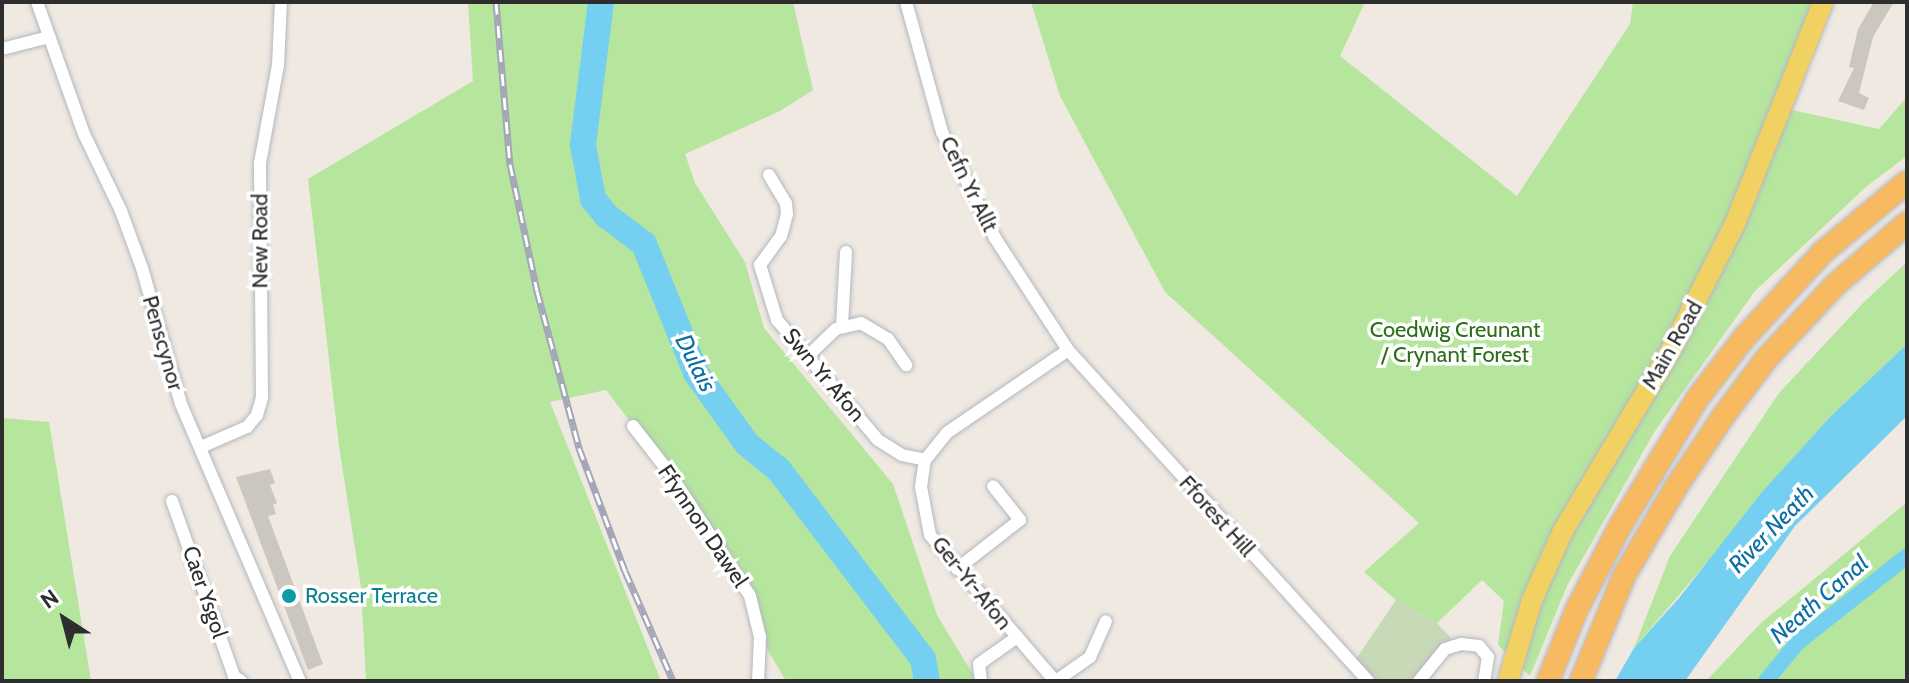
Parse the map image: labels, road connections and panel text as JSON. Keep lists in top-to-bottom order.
{
  "streets": {
    "main road": ["Main Road"],
    "street": [
      "Cefn Yr Allt",
      "New Road",
      "Penscynor",
      "Swn Yr Afon",
      "Fforest Hill",
      "Ffynnon Dawel",
      "Ger-Yr-Afon",
      "Caer Ysgol"
    ]
  },
  "crossings": [
    ["Cefn Yr Allt", "Fforest Hill"],
    ["New Road", "Penscynor"],
    ["Swn Yr Afon", "Ger-Yr-Afon"]
  ],
  "water": ["Dulais", "River Neath", "Neath Canal"],
  "parks": ["Coedwig Creunant / Crynant Forest"],
  "places": ["Rosser Terrace"],
  "north": "top left"
}
